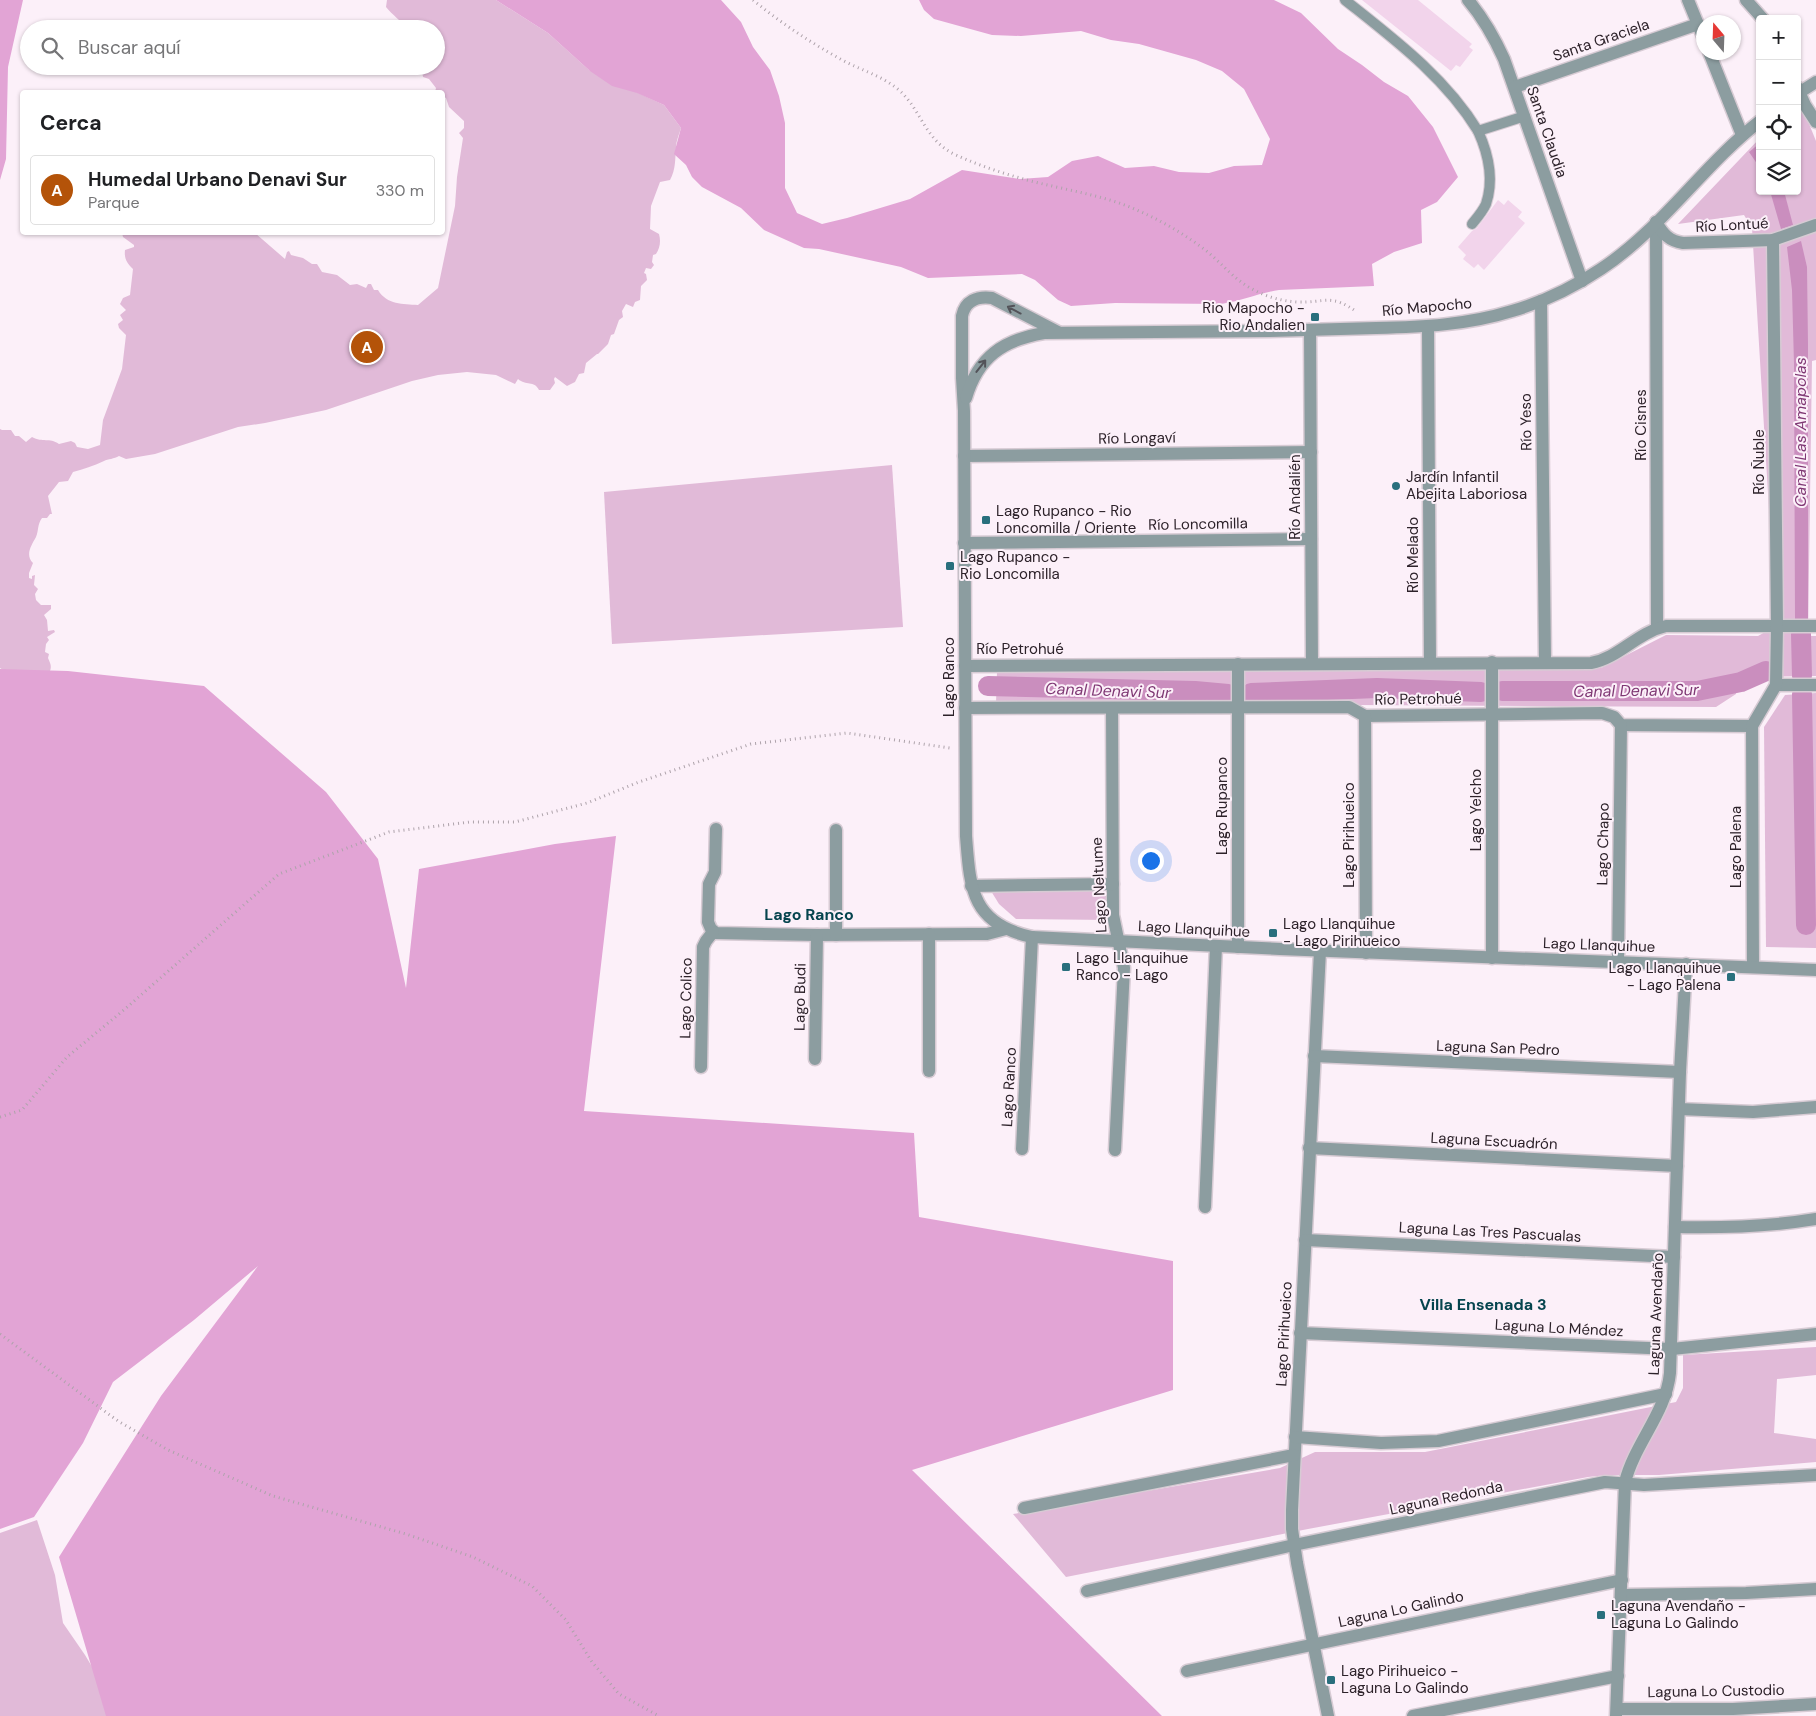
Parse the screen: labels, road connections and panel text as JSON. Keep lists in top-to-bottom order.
{
  "streets": {
    "street": [
      "Santa Graciela",
      "Santa Claudia",
      "Río Lontué",
      "Río Mapocho",
      "Río Yeso",
      "Río Cisnes",
      "Río Longaví",
      "Río Ñuble",
      "Río Andalién",
      "Río Loncomilla",
      "Río Melado",
      "Río Petrohué",
      "Lago Ranco",
      "Lago Rupanco",
      "Lago Yelcho",
      "Lago Pirihueico",
      "Lago Chapo",
      "Lago Palena",
      "Lago Neltume",
      "Lago Llanquihue",
      "Lago Budi",
      "Lago Colico",
      "Laguna San Pedro",
      "Laguna Escuadrón",
      "Laguna Las Tres Pascualas",
      "Laguna Avendaño",
      "Laguna Lo Méndez",
      "Laguna Redonda",
      "Laguna Lo Galindo",
      "Laguna Lo Custodio"
    ]
  },
  "crossings": [
    ["Santa Graciela", "Santa Claudia"],
    ["Santa Claudia", "Río Mapocho"],
    ["Río Lontué", "Río Mapocho"],
    ["Río Lontué", "Río Cisnes"],
    ["Río Lontué", "Río Ñuble"],
    ["Río Mapocho", "Río Yeso"],
    ["Río Mapocho", "Río Cisnes"],
    ["Río Mapocho", "Río Andalién"],
    ["Río Mapocho", "Río Melado"],
    ["Río Mapocho", "Lago Ranco"],
    ["Río Yeso", "Río Petrohué"],
    ["Río Cisnes", "Río Petrohué"],
    ["Río Longaví", "Río Andalién"],
    ["Río Longaví", "Lago Ranco"],
    ["Río Ñuble", "Río Petrohué"],
    ["Río Andalién", "Río Loncomilla"],
    ["Río Andalién", "Río Petrohué"],
    ["Río Loncomilla", "Lago Ranco"],
    ["Río Melado", "Río Petrohué"],
    ["Río Petrohué", "Lago Ranco"],
    ["Río Petrohué", "Lago Rupanco"],
    ["Río Petrohué", "Lago Yelcho"],
    ["Río Petrohué", "Lago Pirihueico"],
    ["Río Petrohué", "Lago Chapo"],
    ["Río Petrohué", "Lago Palena"],
    ["Río Petrohué", "Lago Neltume"],
    ["Lago Ranco", "Lago Llanquihue"],
    ["Lago Rupanco", "Lago Llanquihue"],
    ["Lago Yelcho", "Lago Llanquihue"],
    ["Lago Pirihueico", "Lago Llanquihue"],
    ["Lago Pirihueico", "Laguna San Pedro"],
    ["Lago Pirihueico", "Laguna Escuadrón"],
    ["Lago Pirihueico", "Laguna Las Tres Pascualas"],
    ["Lago Pirihueico", "Laguna Lo Méndez"],
    ["Lago Pirihueico", "Laguna Redonda"],
    ["Lago Pirihueico", "Laguna Lo Galindo"],
    ["Lago Chapo", "Lago Llanquihue"],
    ["Lago Palena", "Lago Llanquihue"],
    ["Lago Neltume", "Lago Llanquihue"],
    ["Lago Llanquihue", "Lago Budi"],
    ["Lago Llanquihue", "Lago Colico"],
    ["Lago Llanquihue", "Laguna Avendaño"],
    ["Laguna San Pedro", "Laguna Avendaño"],
    ["Laguna Escuadrón", "Laguna Avendaño"],
    ["Laguna Las Tres Pascualas", "Laguna Avendaño"],
    ["Laguna Avendaño", "Laguna Lo Méndez"],
    ["Laguna Avendaño", "Laguna Redonda"],
    ["Laguna Avendaño", "Laguna Lo Galindo"],
    ["Laguna Avendaño", "Laguna Lo Custodio"]
  ],
  "districts": ["Lago Ranco", "Villa Ensenada 3"],
  "water": ["Canal Las Amapolas", "Canal Denavi Sur"],
  "places": {
    "transit": [
      "Rio Mapocho - Rio Andalien",
      "Lago Rupanco - Rio Loncomilla / Oriente",
      "Lago Rupanco - Rio Loncomilla",
      "Lago Llanquihue - Lago Pirihueico",
      "Lago Llanquihue Ranco - Lago",
      "Lago Llanquihue - Lago Palena",
      "Laguna Avendaño - Laguna Lo Galindo",
      "Lago Pirihueico - Laguna Lo Galindo"
    ],
    "other": ["Jardín Infantil Abejita Laboriosa"]
  },
  "north": "top",
  "page": {
    "map_buttons": ["+", "−"],
    "search": "Buscar aquí",
    "heading": "Cerca",
    "list": [
      {
        "mark": "A",
        "name": "Humedal Urbano Denavi Sur",
        "note": "Parque",
        "value": "330 m"
      }
    ],
    "pins": "A"
  }
}
